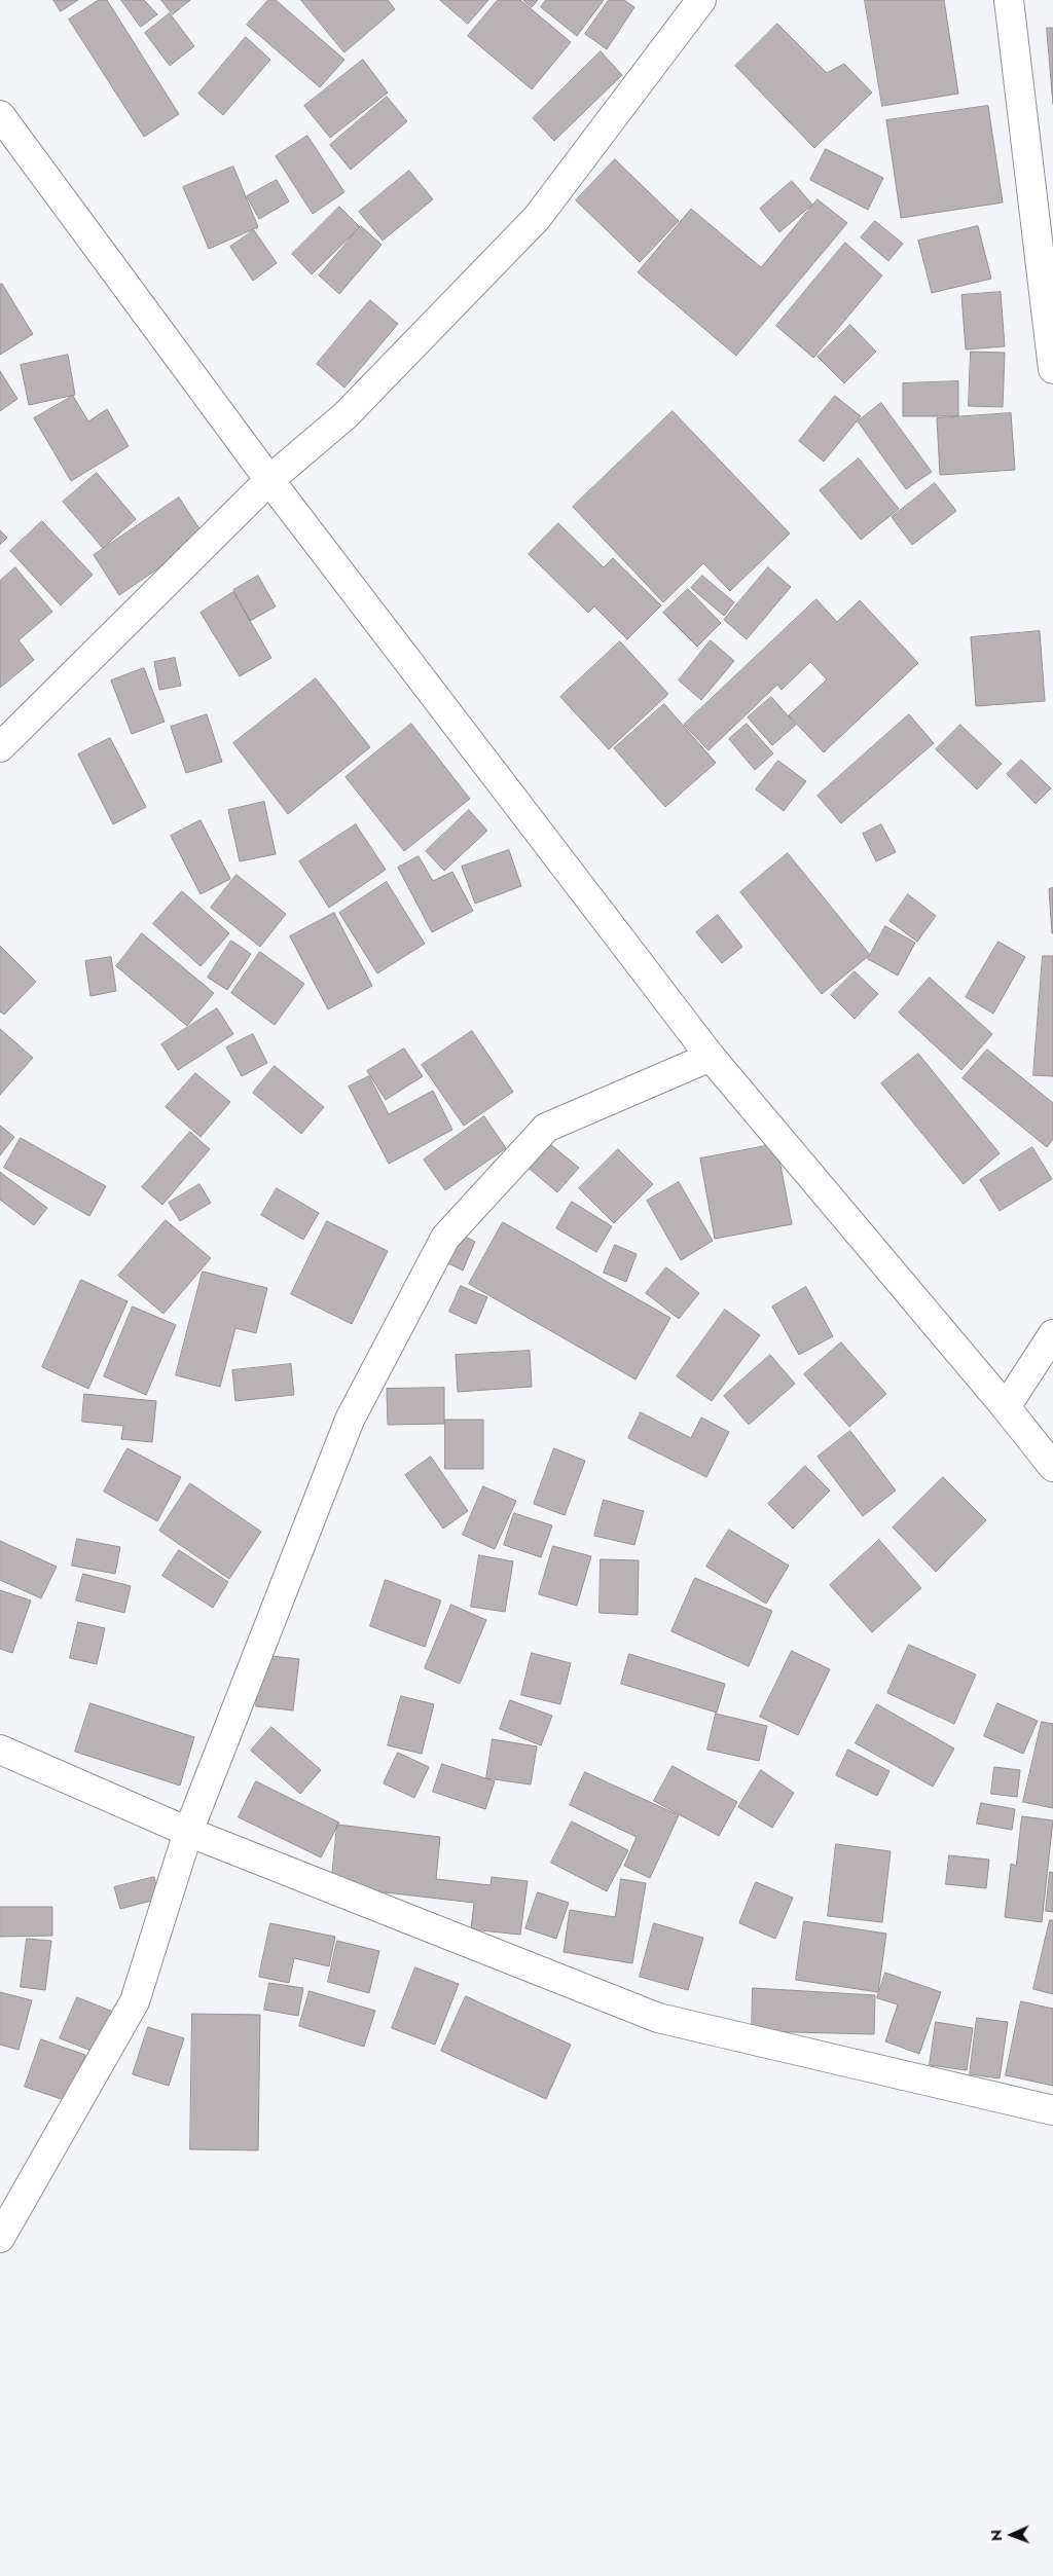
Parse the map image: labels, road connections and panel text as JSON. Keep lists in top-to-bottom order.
{
  "north": "left"
}
